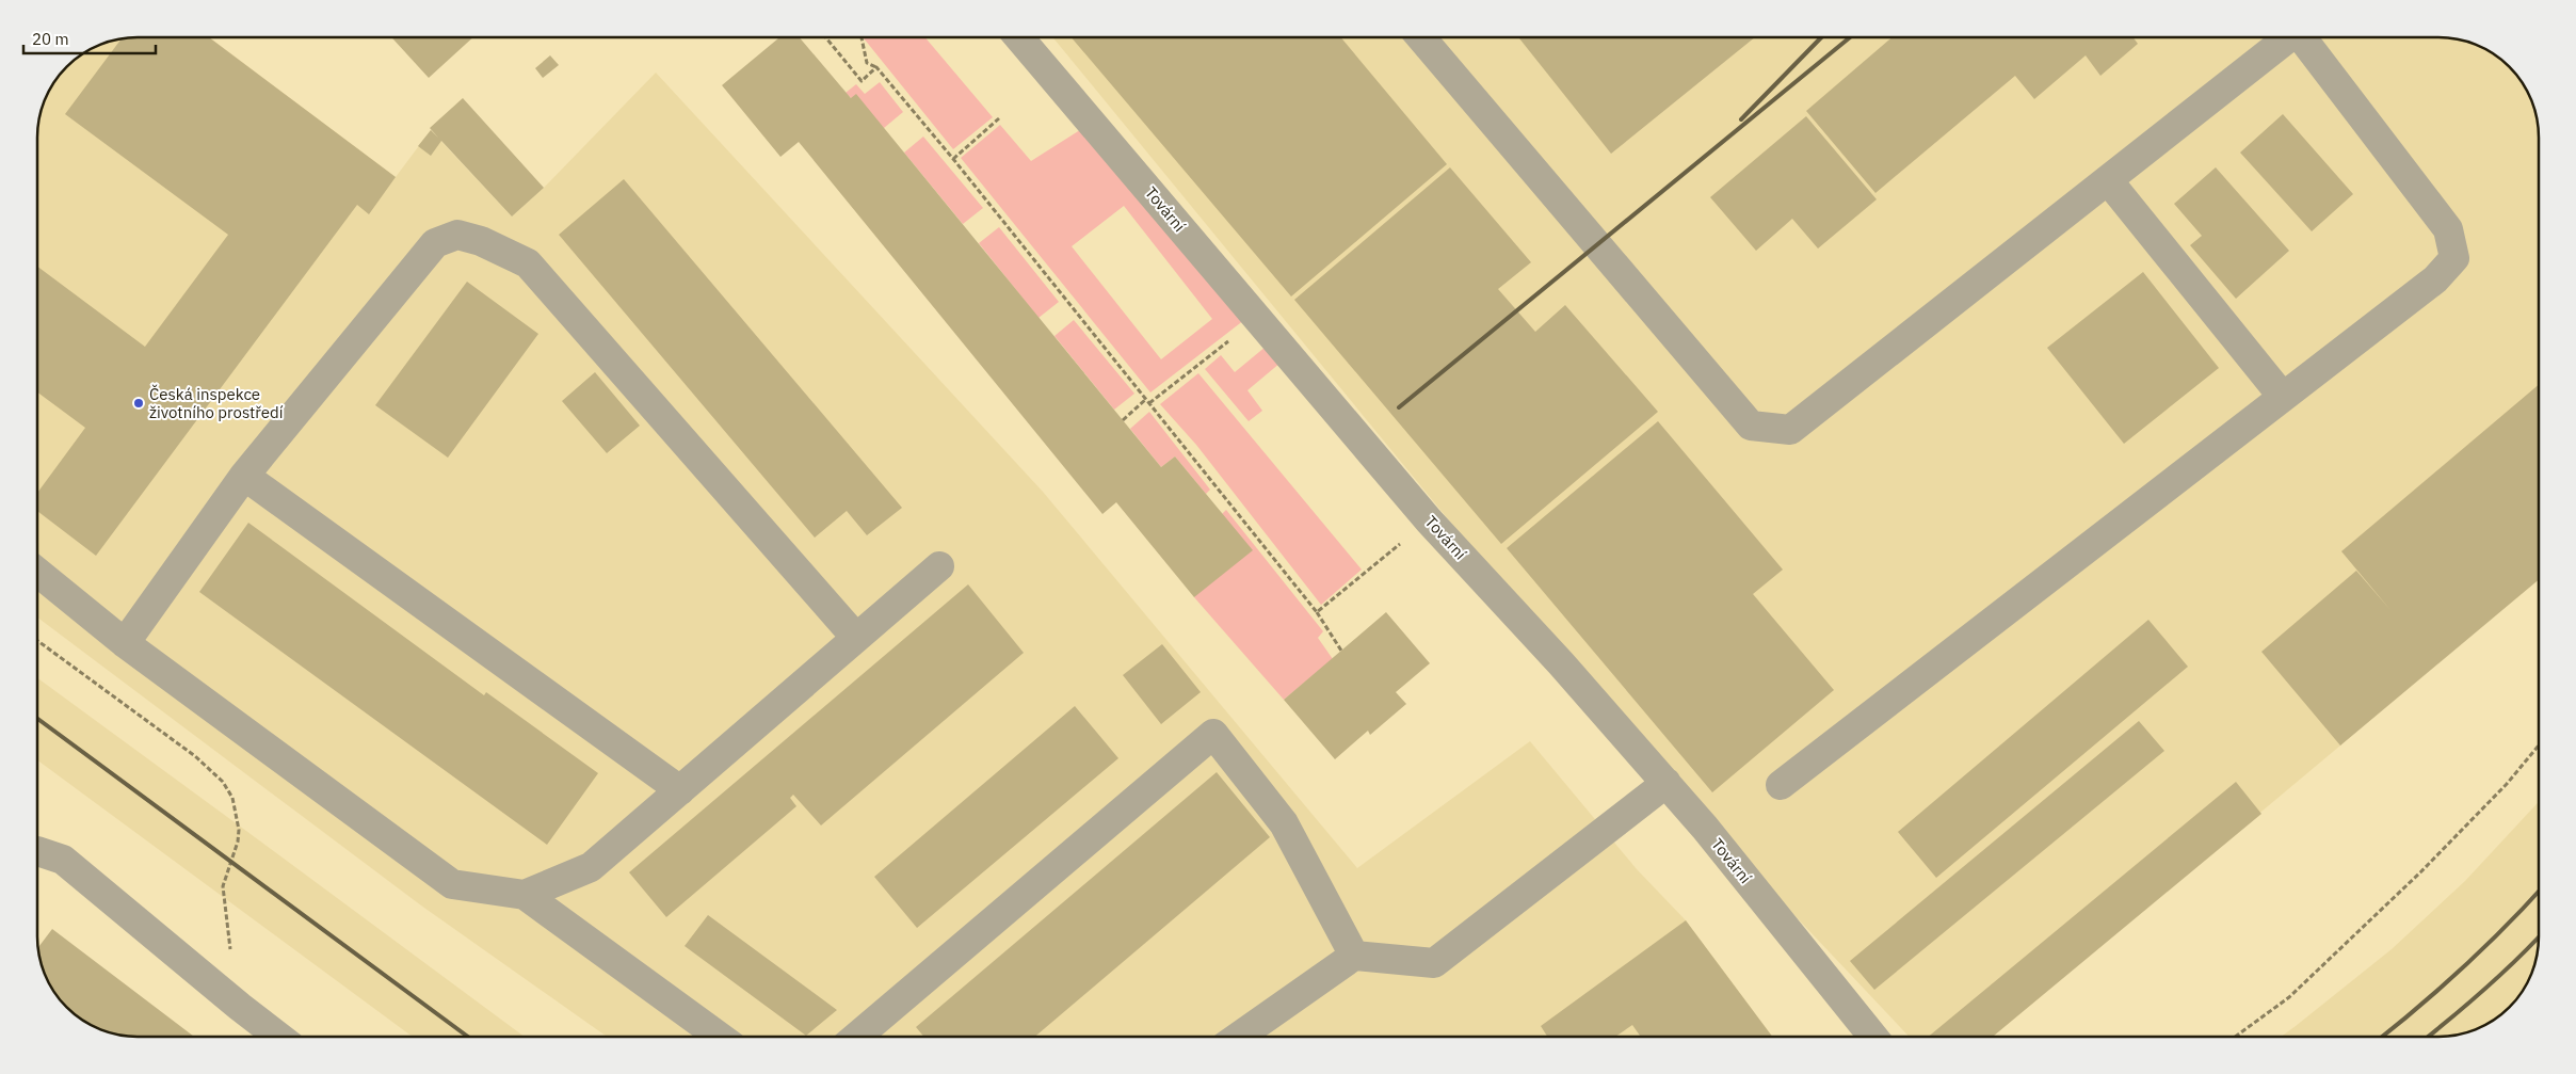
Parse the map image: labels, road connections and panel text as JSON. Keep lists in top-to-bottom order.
{
  "streets": {
    "street": ["Tovární"]
  },
  "places": ["Česká inspekce životního prostředí"],
  "scale_bar": "20 m"
}
